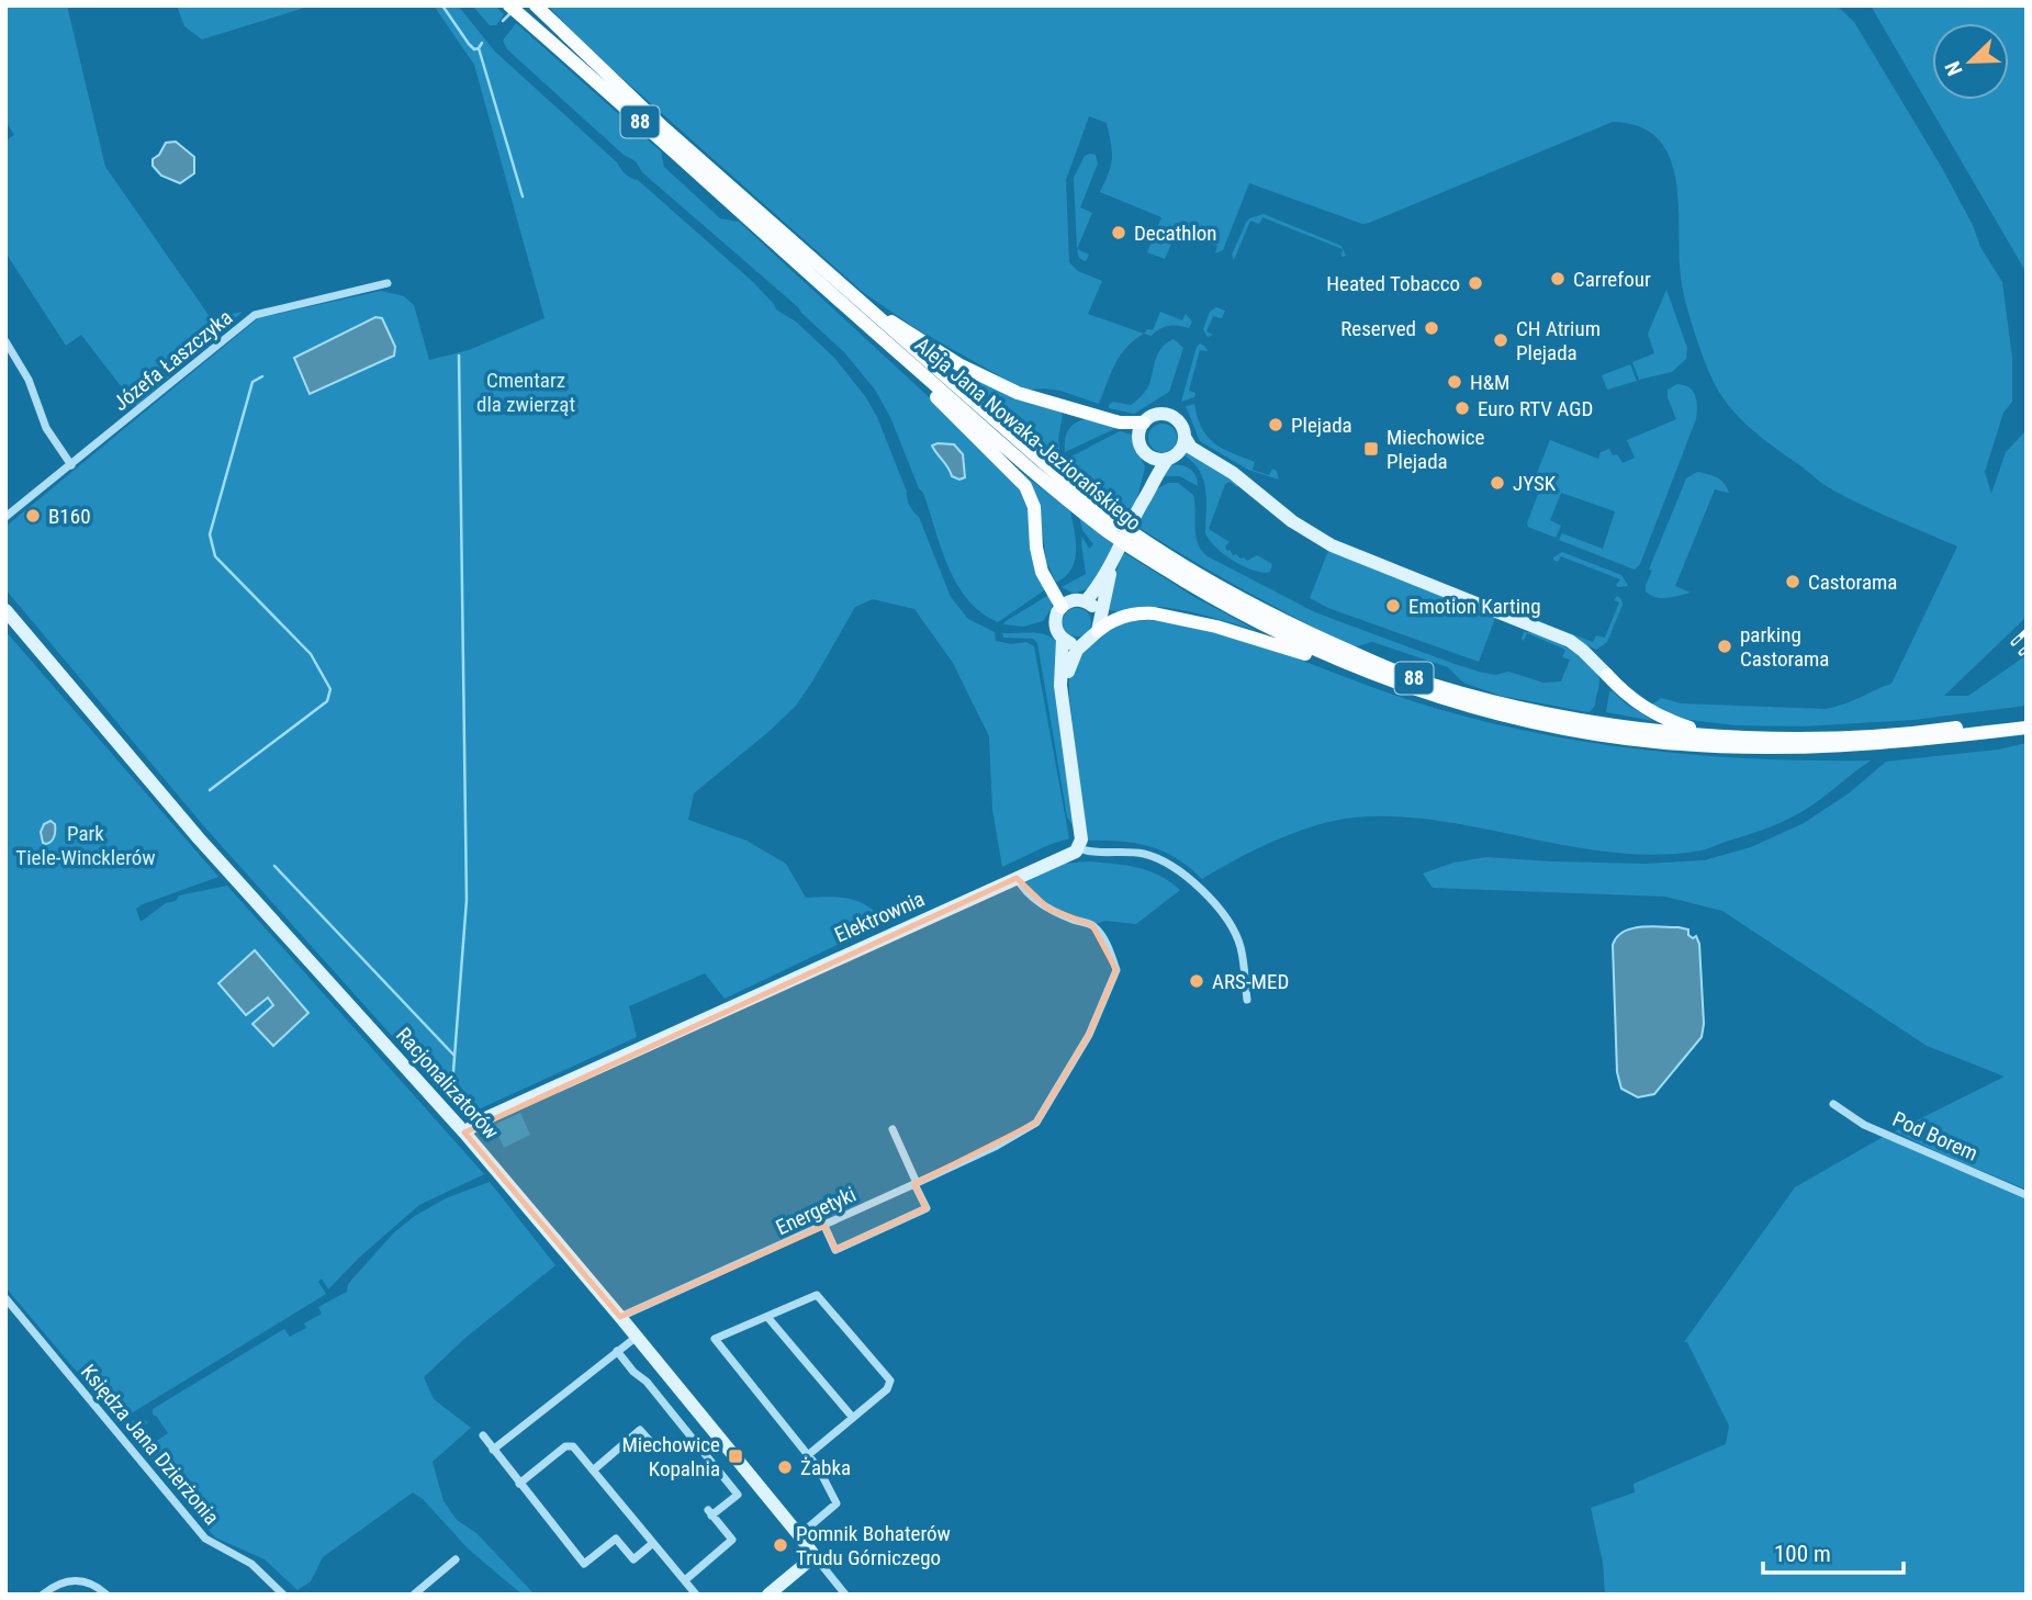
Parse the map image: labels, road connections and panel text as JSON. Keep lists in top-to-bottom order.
{
  "streets": {
    "main road": ["88", "Aleja Jana Nowaka-Jeziorańskiego"],
    "street": [
      "Józefa Łaszczyka",
      "Elektrownia",
      "Racjonalizatorów",
      "Pod Borem",
      "Energetyki",
      "Księdza Jana Dzierżonia"
    ]
  },
  "crossings": [
    ["Elektrownia", "Racjonalizatorów"],
    ["Elektrownia", "Energetyki"],
    ["Racjonalizatorów", "Energetyki"]
  ],
  "parks": ["Cmentarz dla zwierząt", "Park Tiele-Wincklerów"],
  "places": {
    "other": [
      "Decathlon",
      "Carrefour",
      "Heated Tobacco",
      "Reserved",
      "CH Atrium Plejada",
      "H&M",
      "Euro RTV AGD",
      "Plejada",
      "JYSK",
      "B160",
      "Castorama",
      "Emotion Karting",
      "parking Castorama",
      "ARS-MED",
      "Żabka",
      "Pomnik Bohaterów Trudu Górniczego"
    ],
    "transit": ["Miechowice Plejada", "Miechowice Kopalnia"]
  },
  "scale_bar": "100 m",
  "north": "bottom left"
}
